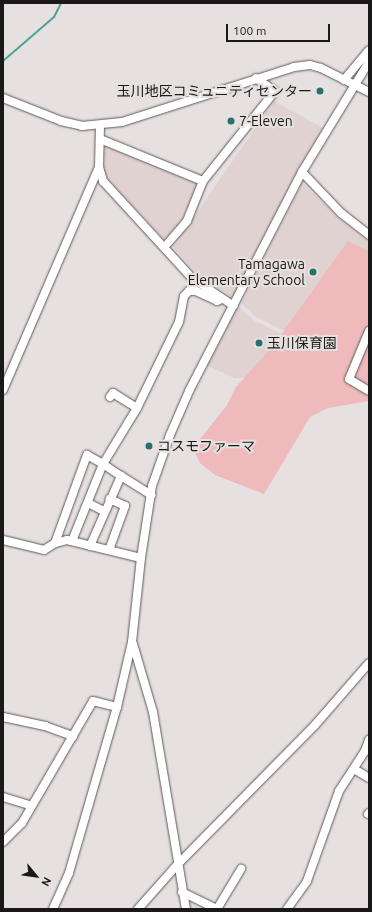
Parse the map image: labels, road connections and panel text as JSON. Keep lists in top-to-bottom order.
{
  "places": [
    "玉川地区コミュニティセンター",
    "7-Eleven",
    "Tamagawa Elementary School",
    "玉川保育園",
    "コスモファーマ"
  ],
  "scale_bar": "100 m",
  "north": "bottom right"
}
